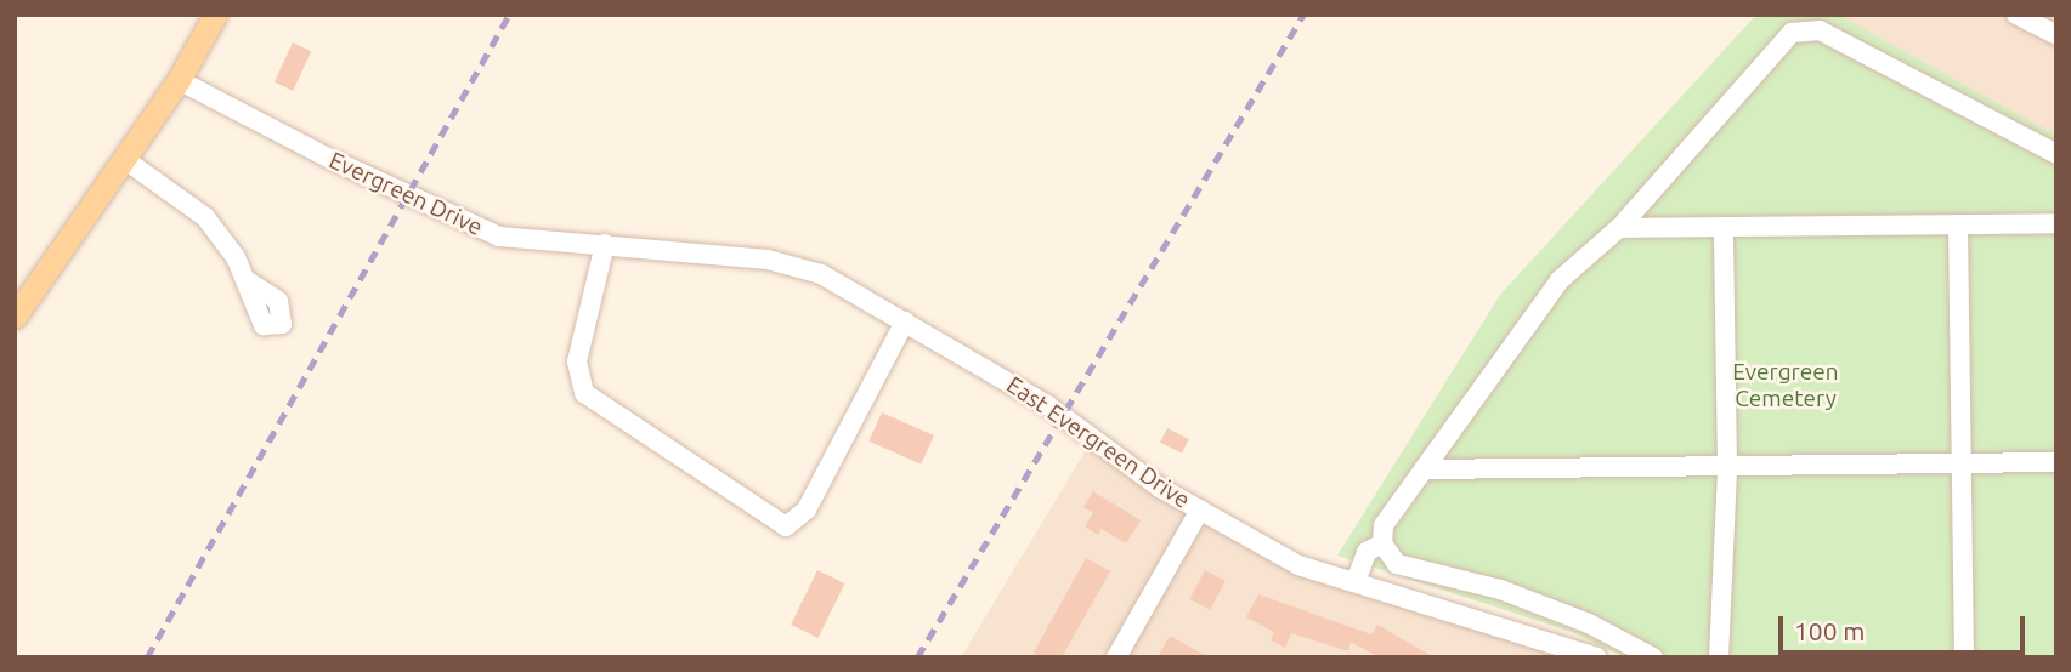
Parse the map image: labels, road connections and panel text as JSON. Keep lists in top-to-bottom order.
{
  "streets": {
    "street": ["Evergreen Drive", "East Evergreen Drive"]
  },
  "crossings": [
    ["Evergreen Drive", "East Evergreen Drive"]
  ],
  "parks": ["Evergreen Cemetery"],
  "scale_bar": "100 m"
}
